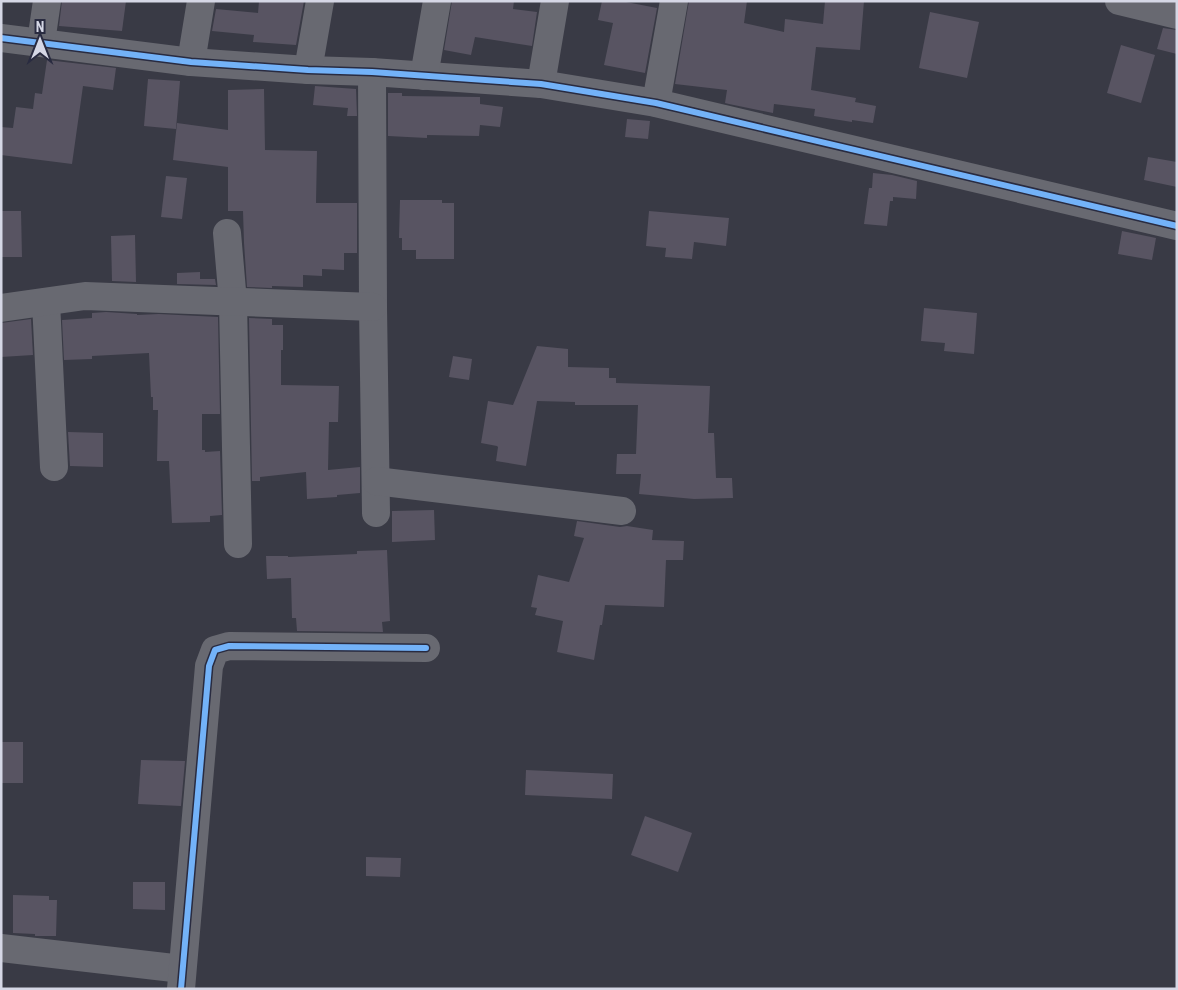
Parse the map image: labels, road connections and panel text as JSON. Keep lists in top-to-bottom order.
{
  "north": "top"
}
